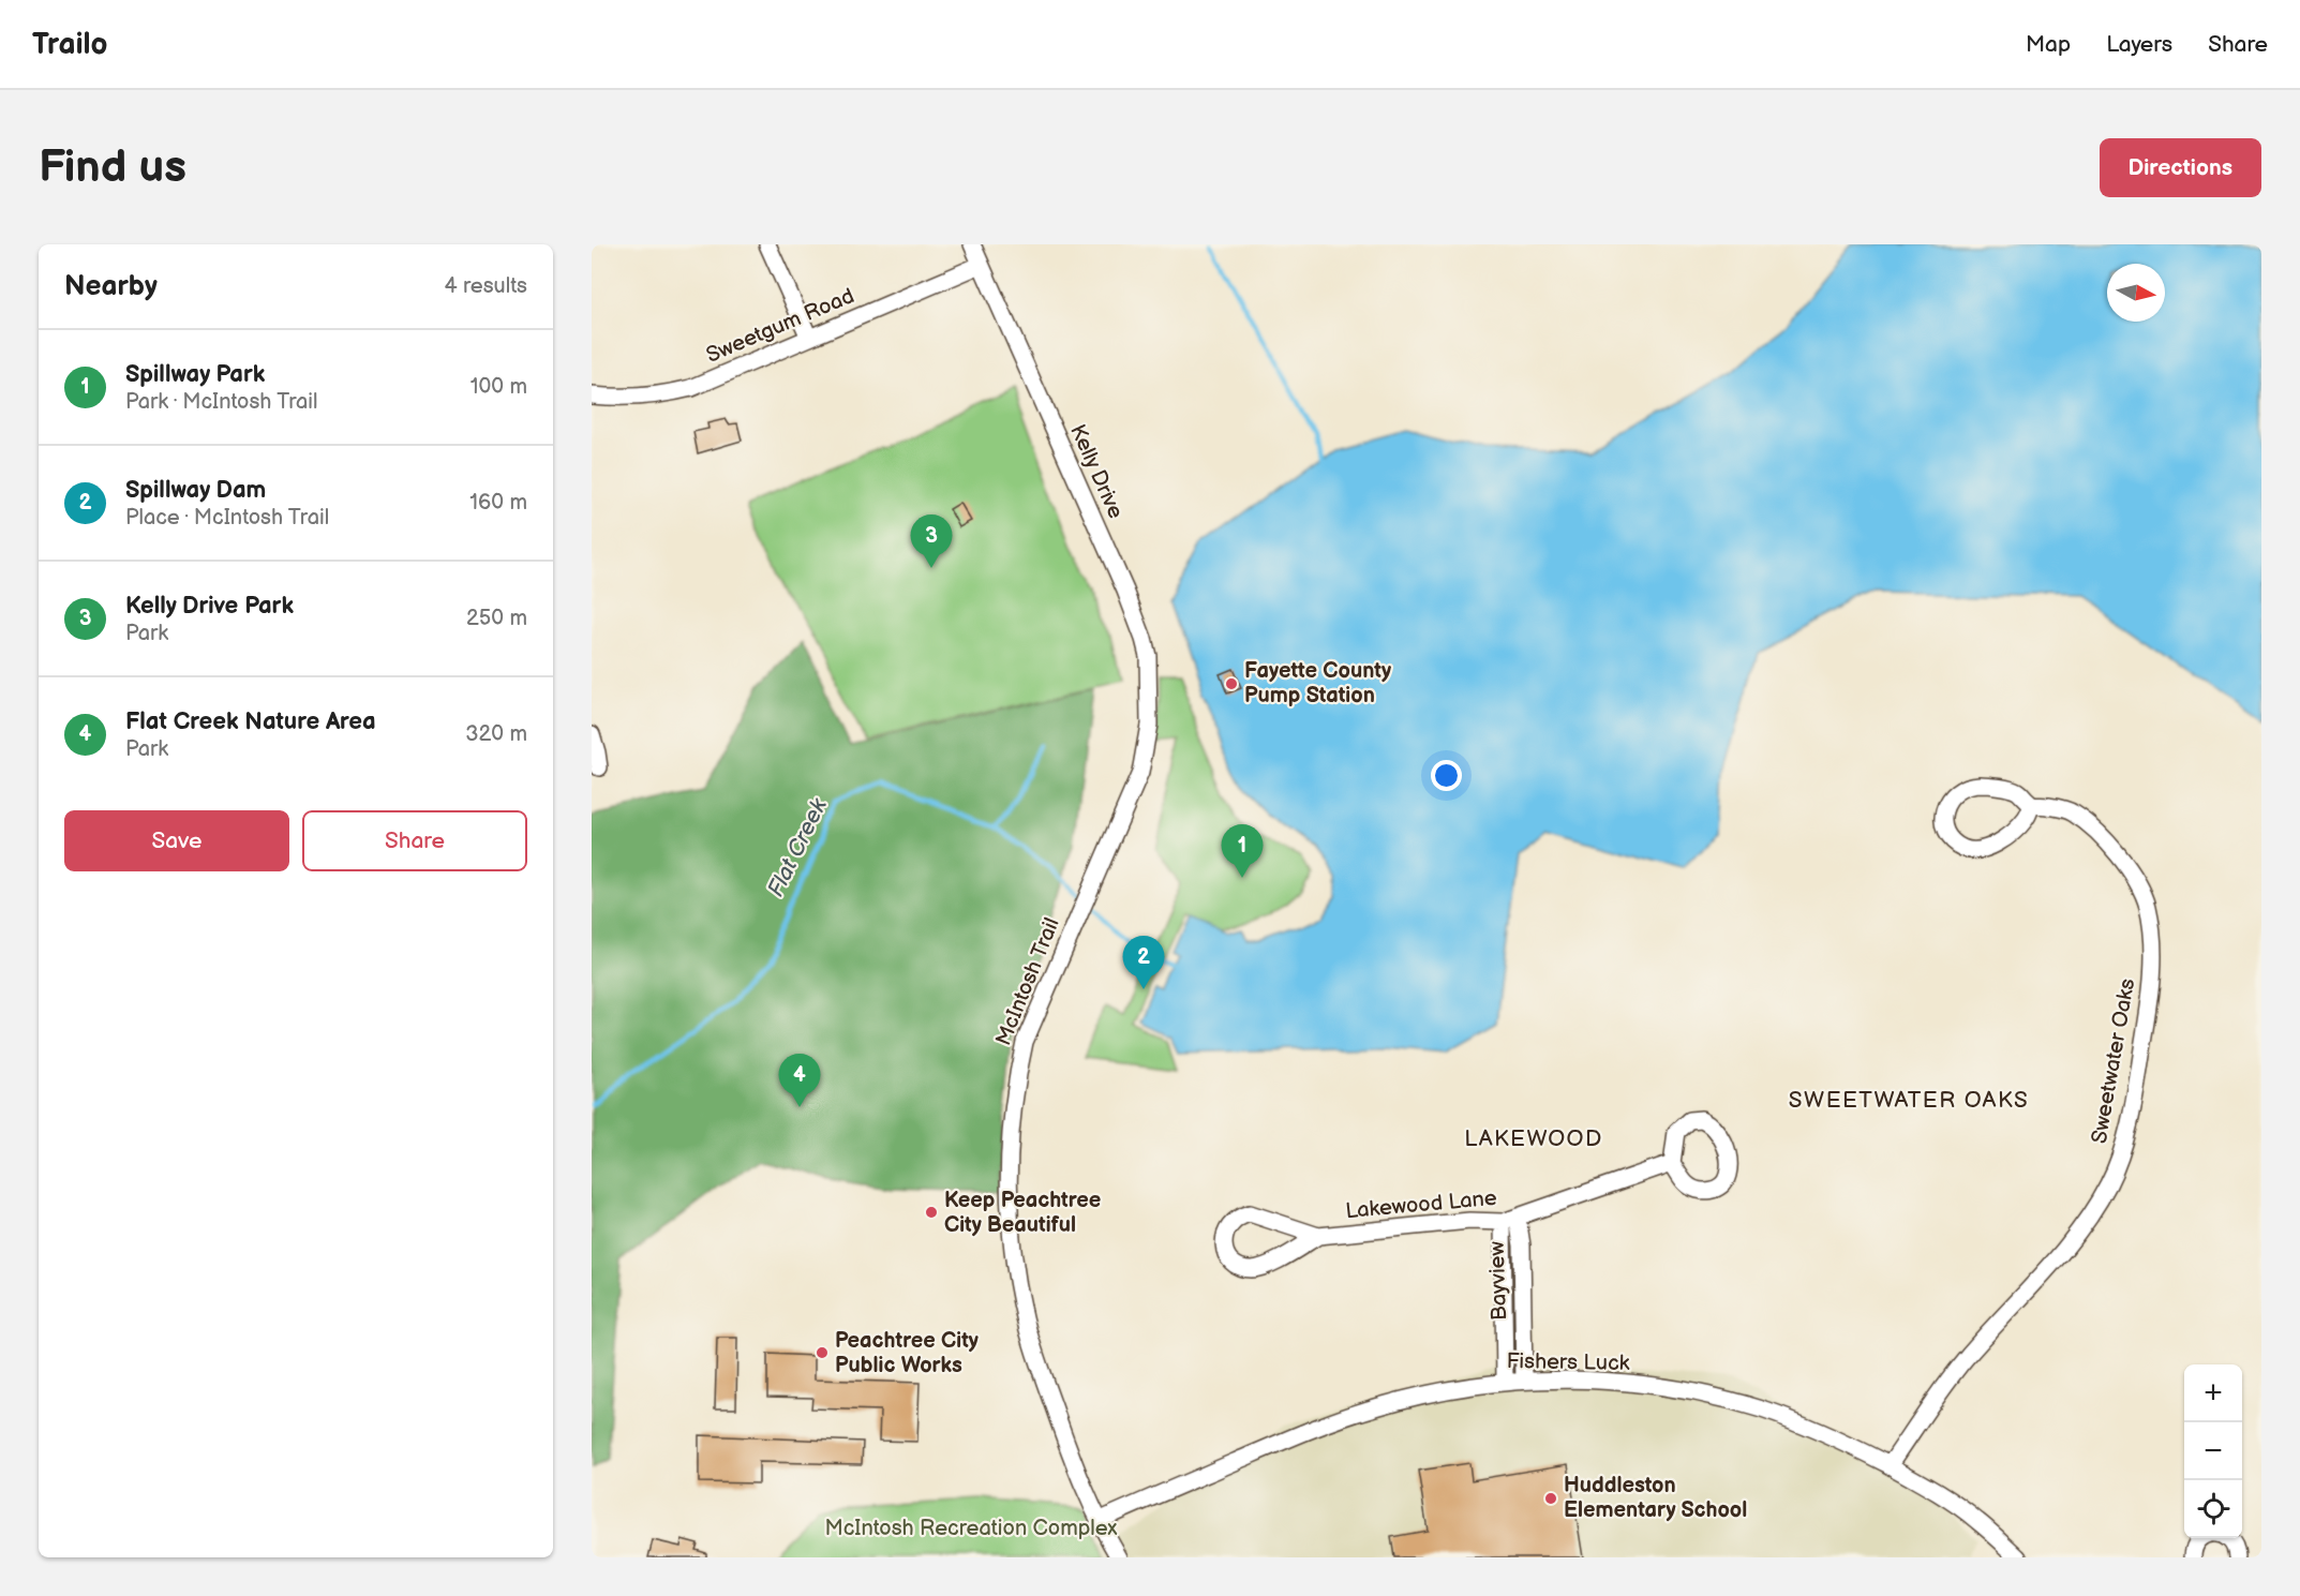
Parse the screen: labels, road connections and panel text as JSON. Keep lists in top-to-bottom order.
{
  "streets": {
    "street": [
      "Sweetgum Road",
      "Kelly Drive",
      "McIntosh Trail",
      "Sweetwater Oaks",
      "Lakewood Lane",
      "Bayview",
      "Fishers Luck"
    ]
  },
  "crossings": [
    ["Sweetgum Road", "Kelly Drive"],
    ["Kelly Drive", "McIntosh Trail"],
    ["McIntosh Trail", "Fishers Luck"],
    ["Sweetwater Oaks", "Fishers Luck"],
    ["Lakewood Lane", "Bayview"],
    ["Bayview", "Fishers Luck"]
  ],
  "districts": ["SWEETWATER OAKS", "LAKEWOOD"],
  "water": ["Flat Creek"],
  "parks": ["McIntosh Recreation Complex"],
  "places": [
    "Fayette County Pump Station",
    "Keep Peachtree City Beautiful",
    "Peachtree City Public Works",
    "Huddleston Elementary School"
  ],
  "north": "right",
  "page": {
    "header": "Trailo",
    "nav": ["Map", "Layers", "Share"],
    "buttons": [
      "Directions",
      ["Save", "Share"]
    ],
    "title": "Find us",
    "heading": ["Nearby", "4 results"],
    "list": [
      {
        "mark": "1",
        "name": "Spillway Park",
        "note": "Park · McIntosh Trail",
        "value": "100 m"
      },
      {
        "mark": "2",
        "name": "Spillway Dam",
        "note": "Place · McIntosh Trail",
        "value": "160 m"
      },
      {
        "mark": "3",
        "name": "Kelly Drive Park",
        "note": "Park",
        "value": "250 m"
      },
      {
        "mark": "4",
        "name": "Flat Creek Nature Area",
        "note": "Park",
        "value": "320 m"
      }
    ],
    "pins": [
      "3",
      "1",
      "2",
      "4"
    ],
    "map_buttons": ["+", "−"]
  }
}
